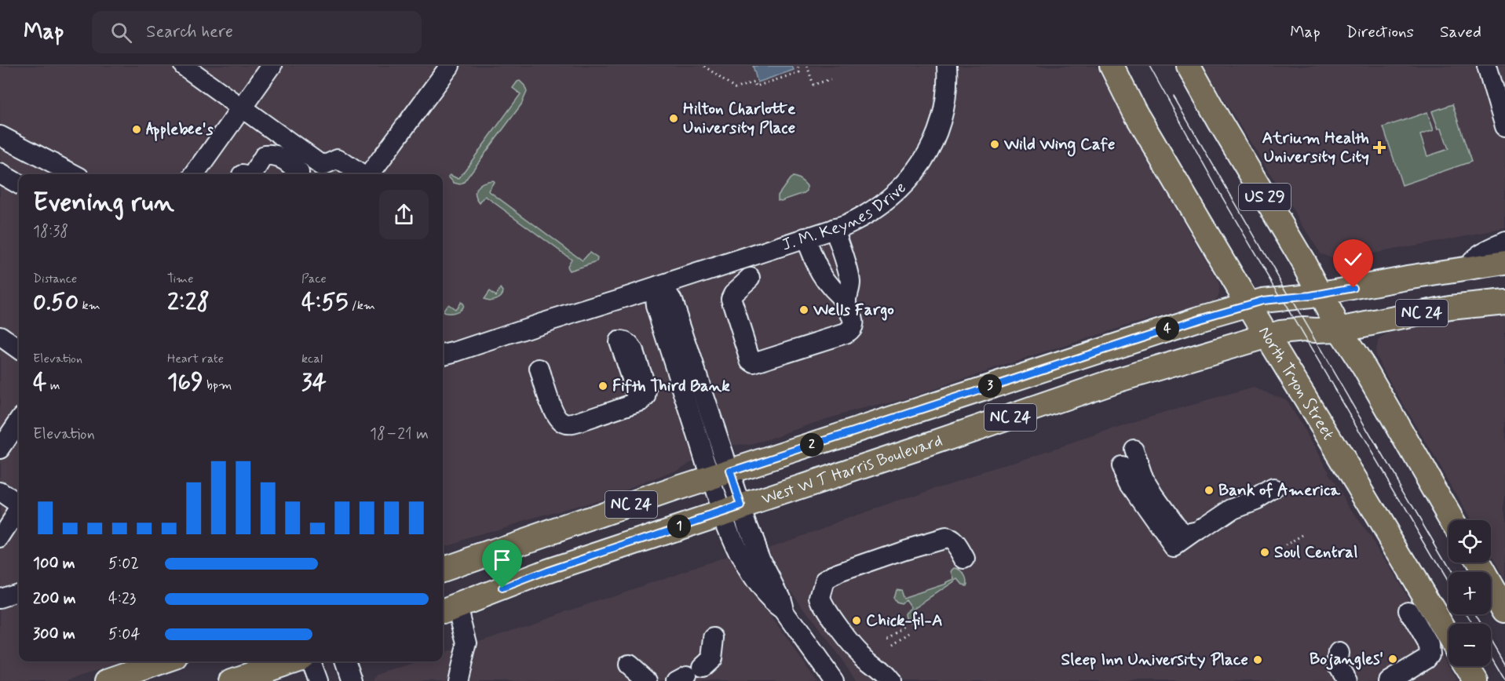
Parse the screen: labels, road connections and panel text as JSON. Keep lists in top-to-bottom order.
{
  "streets": {
    "main road": [
      "US 29",
      "NC 24",
      "North Tryon Street",
      "West W T Harris Boulevard"
    ],
    "street": ["J. M. Keynes Drive"]
  },
  "crossings": [
    ["US 29", "NC 24"],
    ["NC 24", "North Tryon Street"],
    ["NC 24", "West W T Harris Boulevard"],
    ["North Tryon Street", "West W T Harris Boulevard"]
  ],
  "places": {
    "other": [
      "Hilton Charlotte University Place",
      "Applebee's",
      "Wild Wing Cafe",
      "Wells Fargo",
      "Fifth Third Bank",
      "Bank of America",
      "Soul Central",
      "Chick-fil-A",
      "Bojangles'",
      "Sleep Inn University Place"
    ],
    "health": ["Atrium Health University City"]
  },
  "page": {
    "header": "Map",
    "search": "Search here",
    "nav": ["Map", "Directions", "Saved"],
    "heading": ["Evening run", "18:38"],
    "stats": [
      ["Distance", "0.50 km"],
      ["Time", "2:28"],
      ["Pace", "4:55 /km"],
      ["Elevation", "4 m"],
      ["Heart rate", "169 bpm"],
      ["kcal", "34"]
    ],
    "pins": [
      "4",
      "3",
      "2",
      "1"
    ],
    "chart": ["Elevation", "18–21 m"],
    "map_buttons": ["+", "−"],
    "list": [
      {
        "name": "100 m",
        "note": "5:02"
      },
      {
        "name": "200 m",
        "note": "4:23"
      },
      {
        "name": "300 m",
        "note": "5:04"
      }
    ]
  }
}
